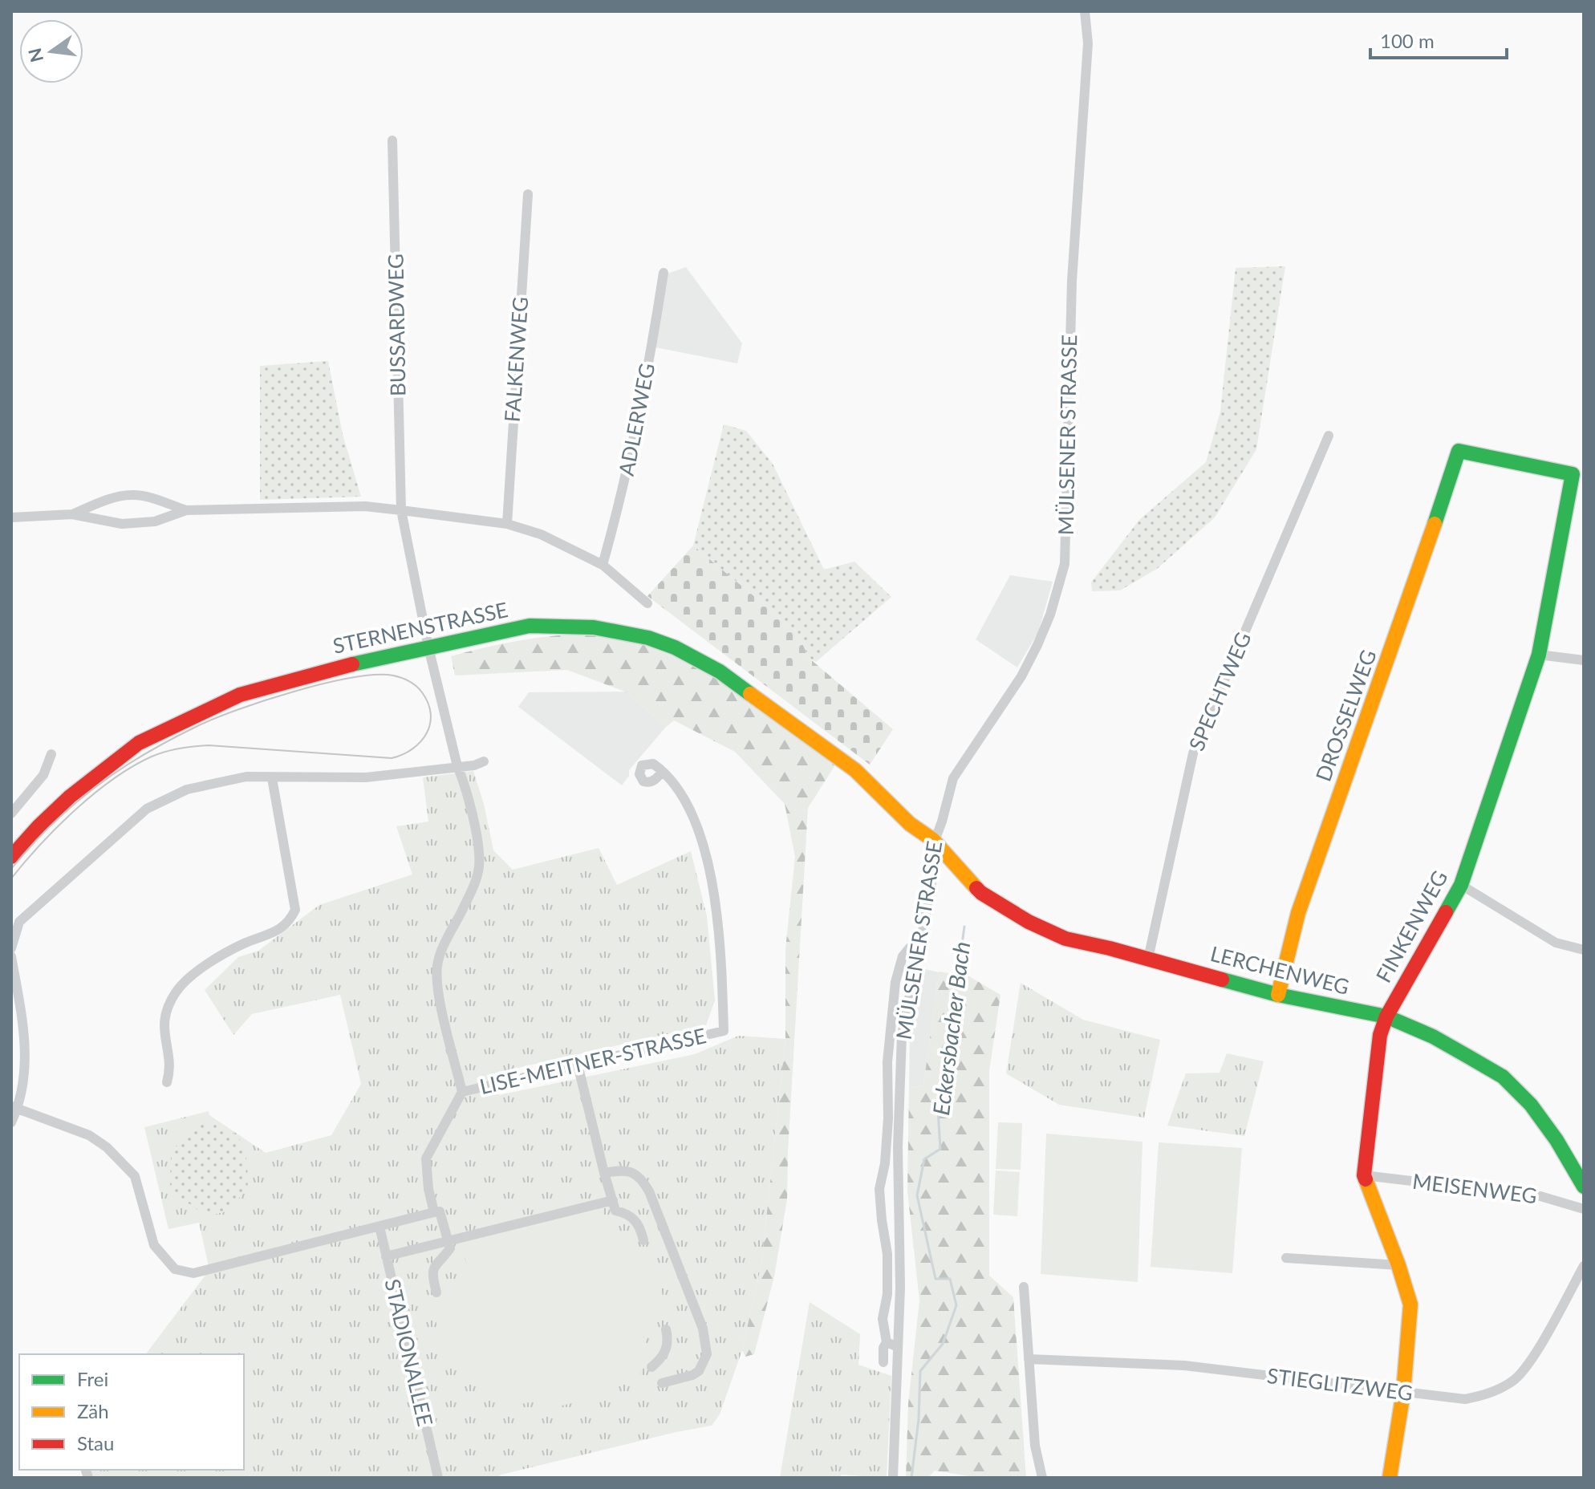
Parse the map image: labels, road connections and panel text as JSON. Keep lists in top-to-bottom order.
{
  "streets": {
    "street": [
      "BUSSARDWEG",
      "FALKENWEG",
      "ADLERWEG",
      "MÜLSENER STRASSE",
      "STERNENSTRASSE",
      "SPECHTWEG",
      "DROSSELWEG",
      "FINKENWEG",
      "LERCHENWEG",
      "LISE-MEITNER-STRASSE",
      "MEISENWEG",
      "STADIONALLEE",
      "STIEGLITZWEG"
    ]
  },
  "crossings": [
    ["BUSSARDWEG", "STERNENSTRASSE"],
    ["BUSSARDWEG", "LISE-MEITNER-STRASSE"],
    ["MÜLSENER STRASSE", "STERNENSTRASSE"],
    ["MÜLSENER STRASSE", "LERCHENWEG"],
    ["STERNENSTRASSE", "LERCHENWEG"],
    ["SPECHTWEG", "LERCHENWEG"],
    ["DROSSELWEG", "FINKENWEG"],
    ["DROSSELWEG", "LERCHENWEG"],
    ["FINKENWEG", "LERCHENWEG"],
    ["FINKENWEG", "MEISENWEG"],
    ["FINKENWEG", "STIEGLITZWEG"]
  ],
  "water": ["Eckersbacher Bach"],
  "legend": ["Frei", "Zäh", "Stau"],
  "scale_bar": "100 m",
  "north": "left"
}
